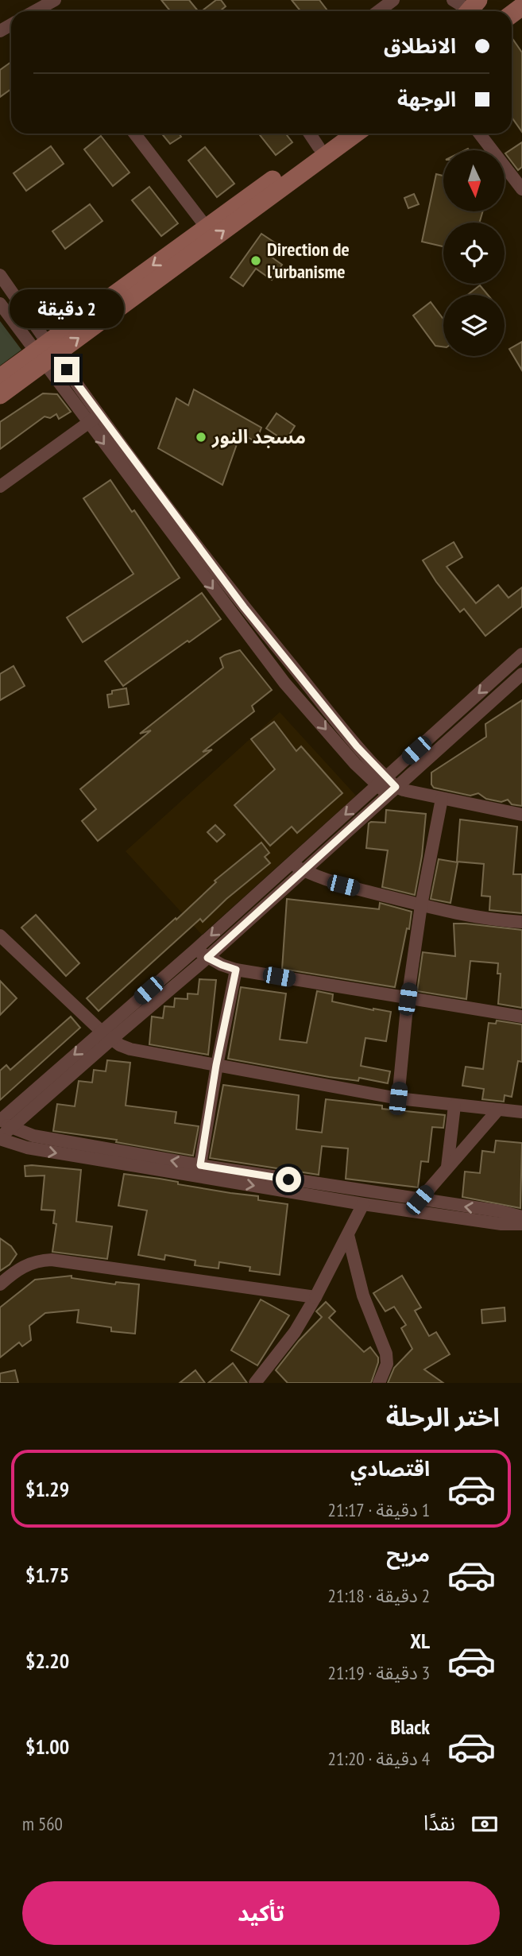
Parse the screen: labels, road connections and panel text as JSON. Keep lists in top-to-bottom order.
{
  "places": ["Direction de l'urbanisme", "مسجد النور"],
  "north": "bottom",
  "page": {
    "banner": ["الانطلاق", "الوجهة"],
    "bubble": "2 دقيقة",
    "heading": "اختر الرحلة",
    "list": [
      {
        "name": "اقتصادي",
        "note": "1 دقيقة · 21:17",
        "value": "$1.29"
      },
      {
        "name": "مريح",
        "note": "2 دقيقة · 21:18",
        "value": "$1.75"
      },
      {
        "name": "XL",
        "note": "3 دقيقة · 21:19",
        "value": "$2.20"
      },
      {
        "name": "Black",
        "note": "4 دقيقة · 21:20",
        "value": "$1.00"
      }
    ],
    "pay": ["نقدًا", "560 m"],
    "buttons": "تأكيد"
  }
}
